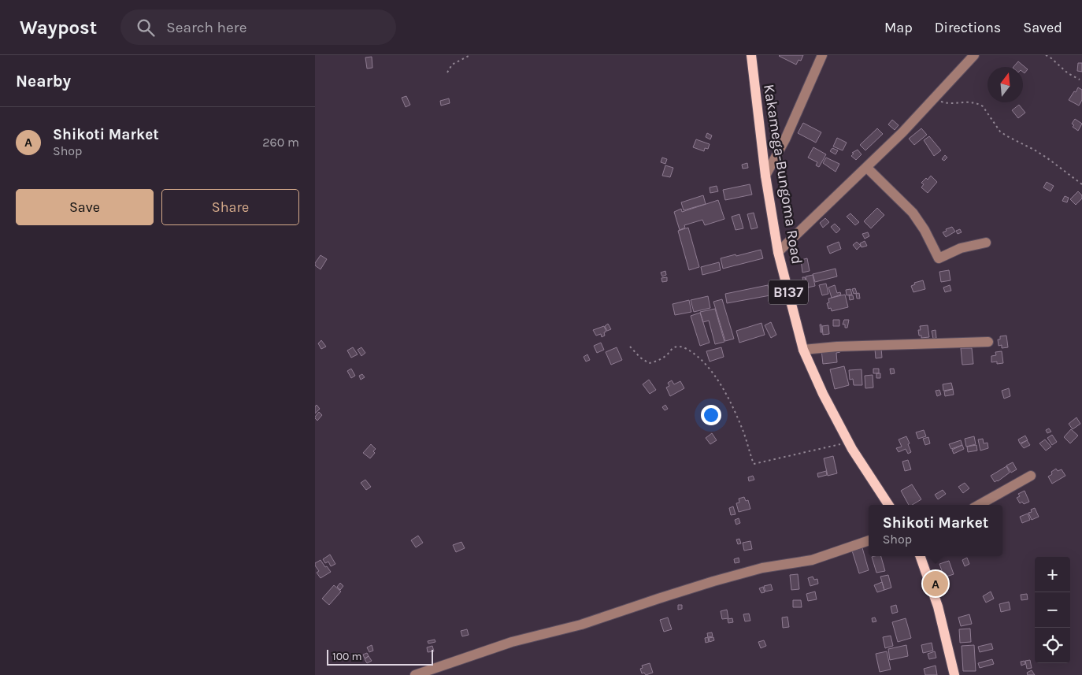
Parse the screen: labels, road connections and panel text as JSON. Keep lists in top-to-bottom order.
{
  "streets": {
    "main road": ["Kakamega-Bungoma Road", "B137"]
  },
  "scale_bar": "100 m",
  "north": "top",
  "page": {
    "header": "Waypost",
    "search": "Search here",
    "nav": ["Map", "Directions", "Saved"],
    "heading": "Nearby",
    "list": [
      {
        "mark": "A",
        "name": "Shikoti Market",
        "note": "Shop",
        "value": "260 m"
      }
    ],
    "buttons": ["Save", "Share"],
    "popup": ["Shikoti Market", "Shop"],
    "map_buttons": ["+", "−"],
    "pins": "A",
    "scale": "100 m"
  }
}
